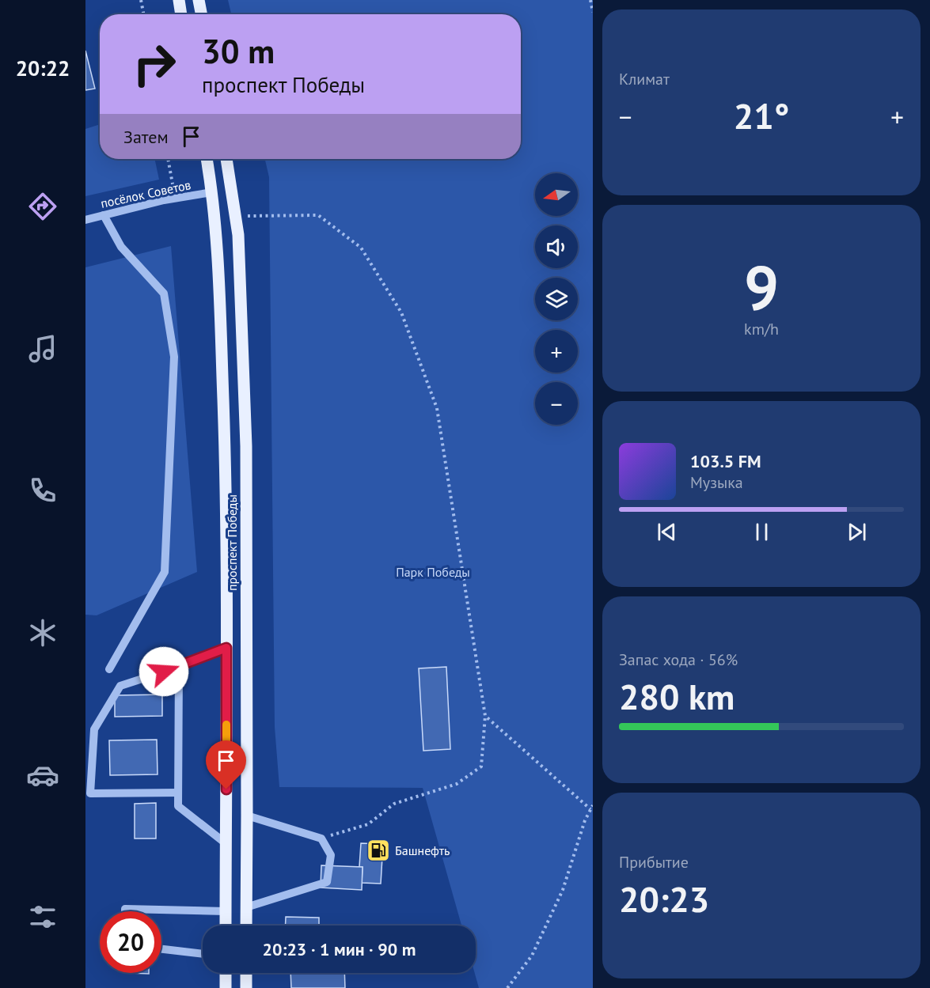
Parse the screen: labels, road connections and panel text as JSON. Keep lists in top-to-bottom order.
{
  "streets": {
    "main road": ["проспект Победы"],
    "street": ["посёлок Советов"]
  },
  "crossings": [
    ["посёлок Советов", "проспект Победы"]
  ],
  "parks": ["Парк Победы"],
  "places": {
    "fuel station": ["Башнефть"]
  },
  "north": "left",
  "page": {
    "tabs": "20:22",
    "tile": [
      "Климат",
      ["9", "km/h"],
      ["Запас хода · 56%", "280 km"],
      ["Прибытие", "20:23"]
    ],
    "turn": ["30 m", "проспект Победы"],
    "heat": ["−", "21°", "+"],
    "then": "Затем",
    "map_buttons": ["+", "−"],
    "song": ["103.5 FM", "Музыка"],
    "limit": "20",
    "trip": "20:23 · 1 мин · 90 m"
  }
}
